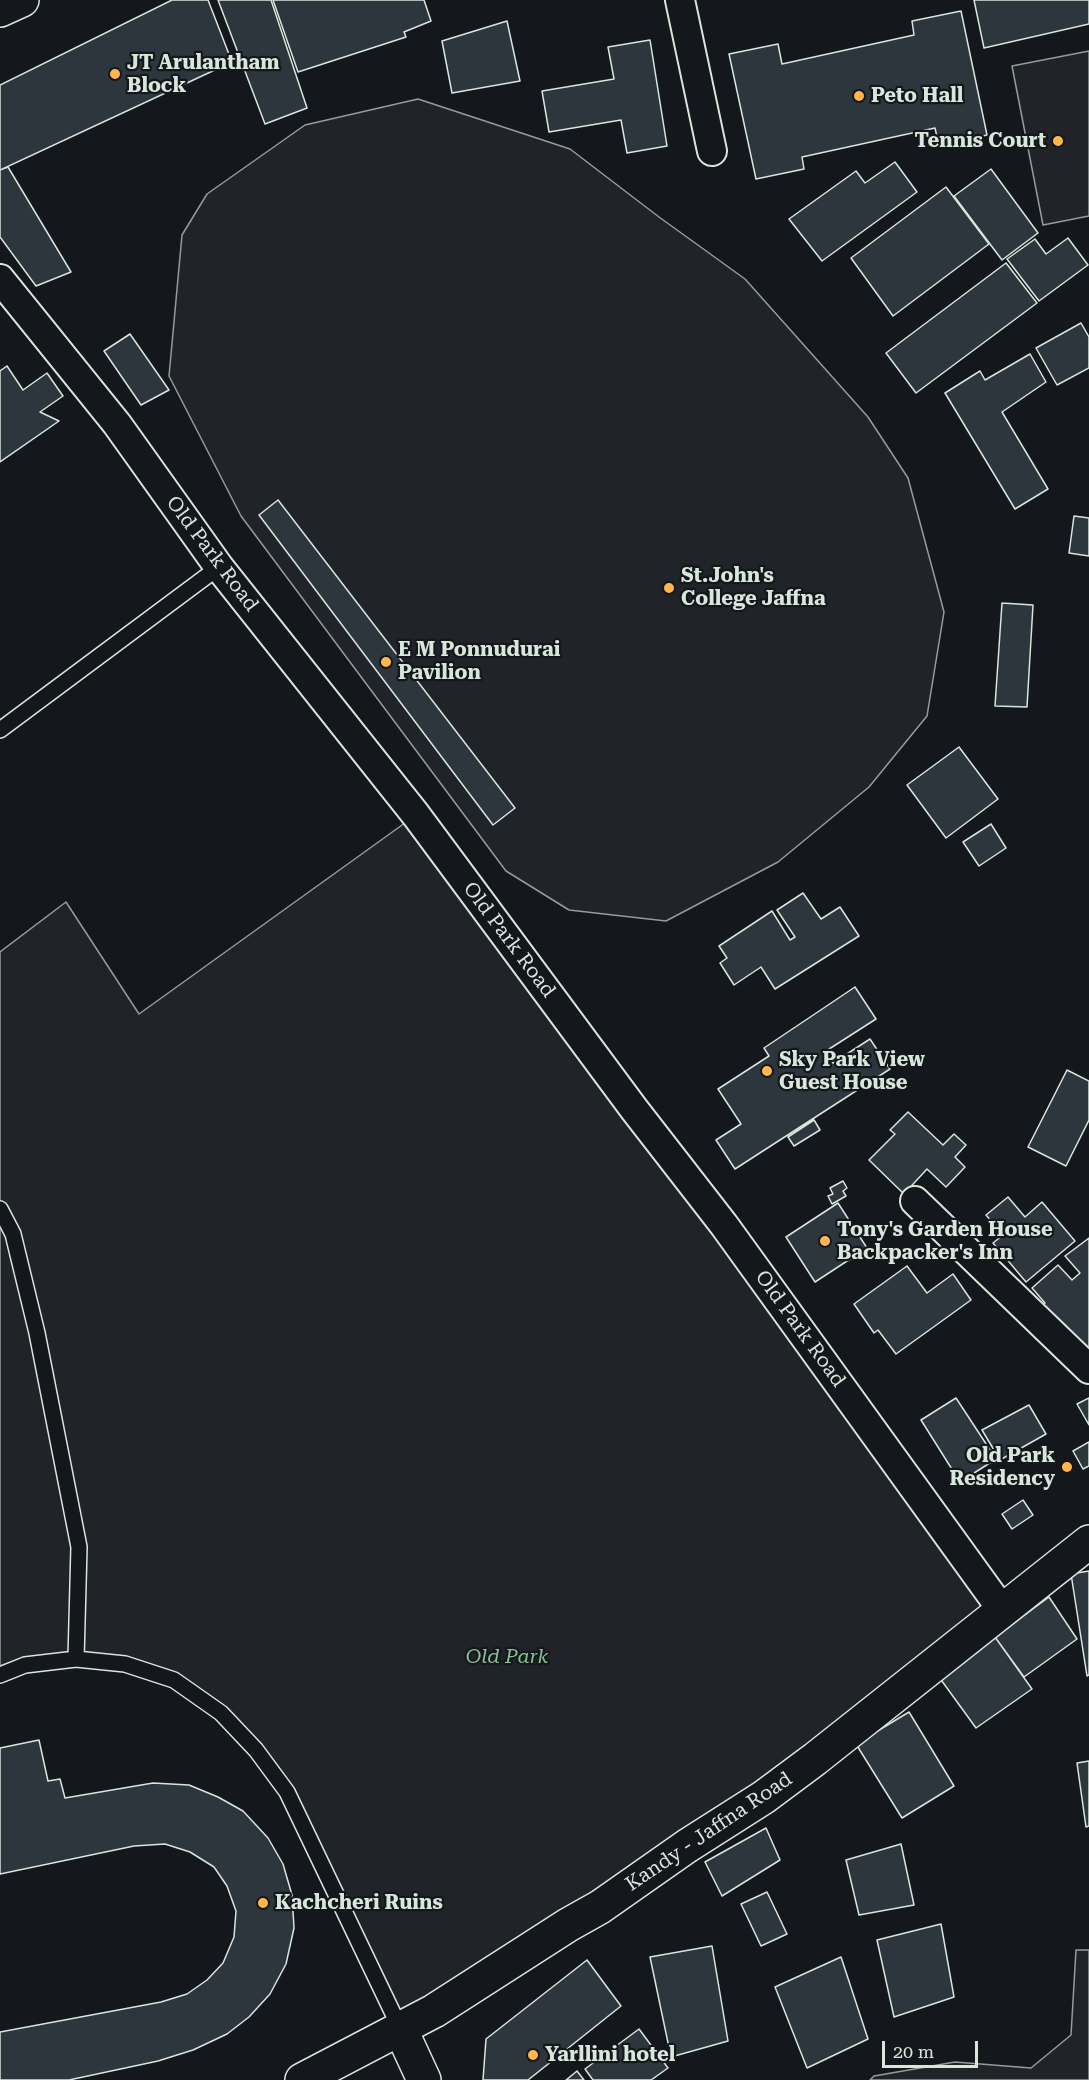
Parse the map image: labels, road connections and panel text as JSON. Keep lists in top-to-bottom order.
{
  "streets": {
    "main road": ["Kandy - Jaffna Road"],
    "street": ["Old Park Road"]
  },
  "crossings": [
    ["Old Park Road", "Kandy - Jaffna Road"]
  ],
  "parks": ["Old Park"],
  "places": [
    "JT Arulantham Block",
    "Peto Hall",
    "Tennis Court",
    "St.John's College Jaffna",
    "E M Ponnudurai Pavilion",
    "Sky Park View Guest House",
    "Tony's Garden House Backpacker's Inn",
    "Old Park Residency",
    "Kachcheri Ruins",
    "Yarllini hotel"
  ],
  "scale_bar": "20 m"
}
